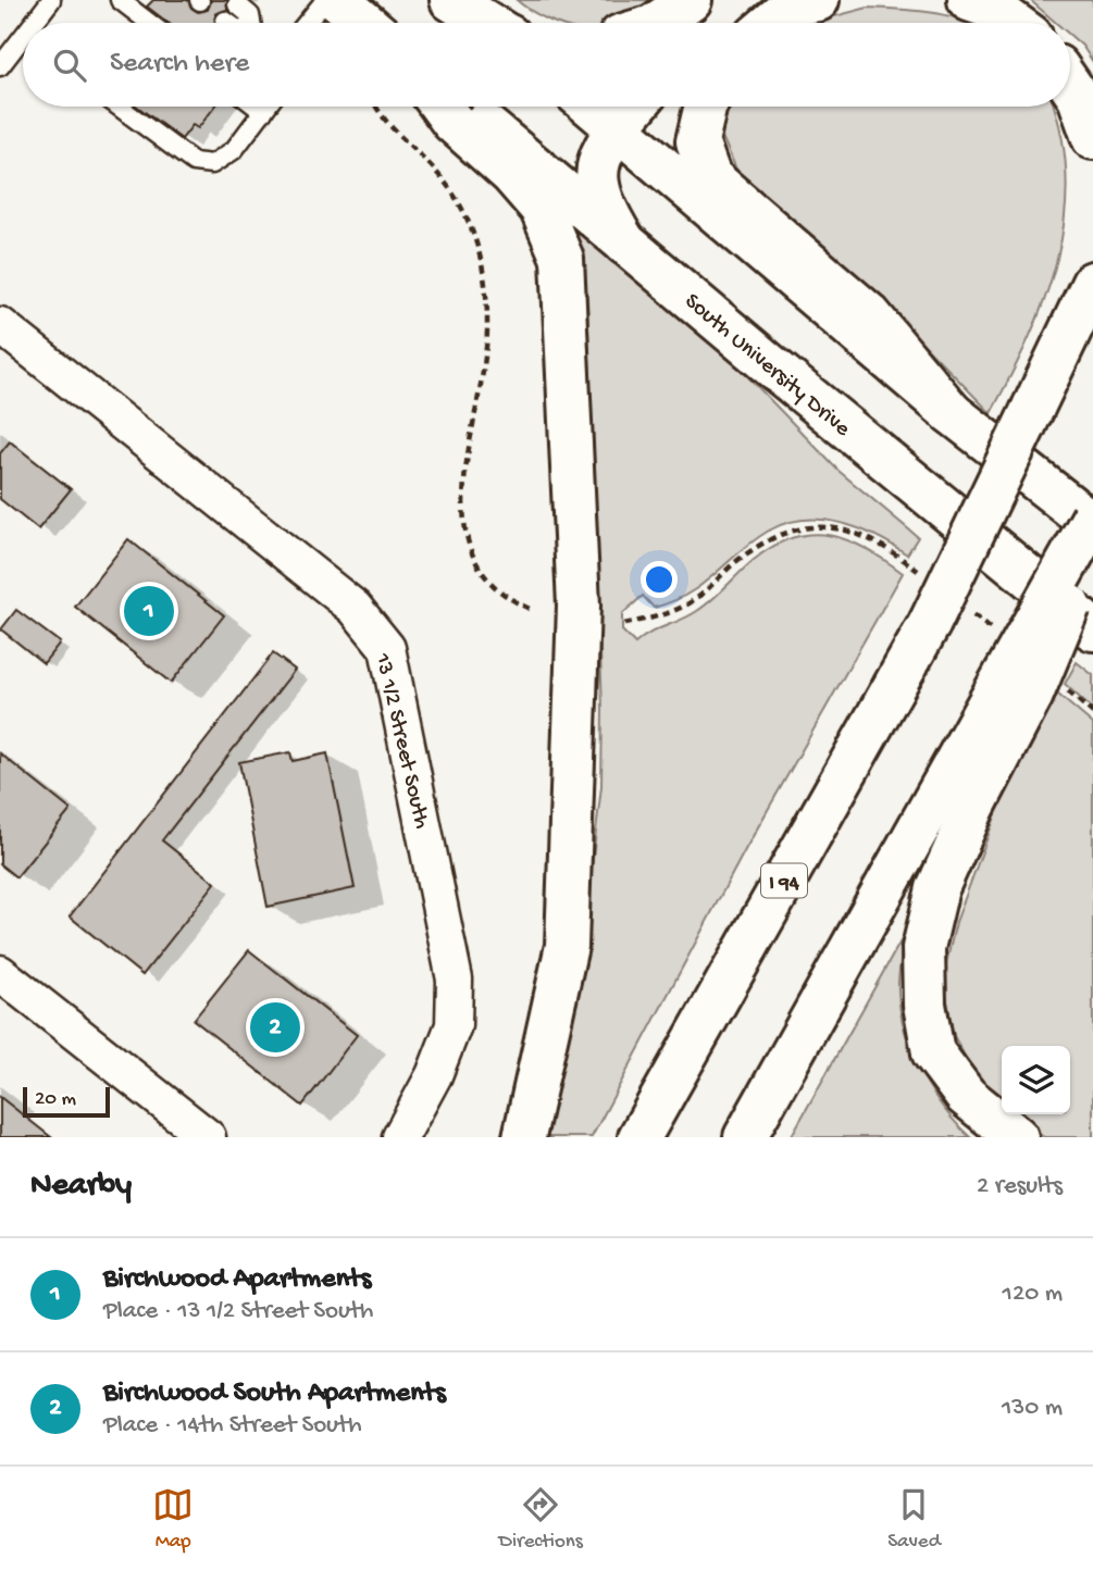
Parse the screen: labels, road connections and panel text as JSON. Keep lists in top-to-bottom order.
{
  "streets": {
    "main road": ["South University Drive", "I 94"],
    "street": ["13 1/2 Street South"]
  },
  "scale_bar": "20 m",
  "page": {
    "search": "Search here",
    "pins": ["1", "2"],
    "scale": "20 m",
    "heading": ["Nearby", "2 results"],
    "list": [
      {
        "mark": "1",
        "name": "Birchwood Apartments",
        "note": "Place · 13 1/2 Street South",
        "value": "120 m"
      },
      {
        "mark": "2",
        "name": "Birchwood South Apartments",
        "note": "Place · 14th Street South",
        "value": "130 m"
      }
    ],
    "nav": ["Map", "Directions", "Saved"]
  }
}
